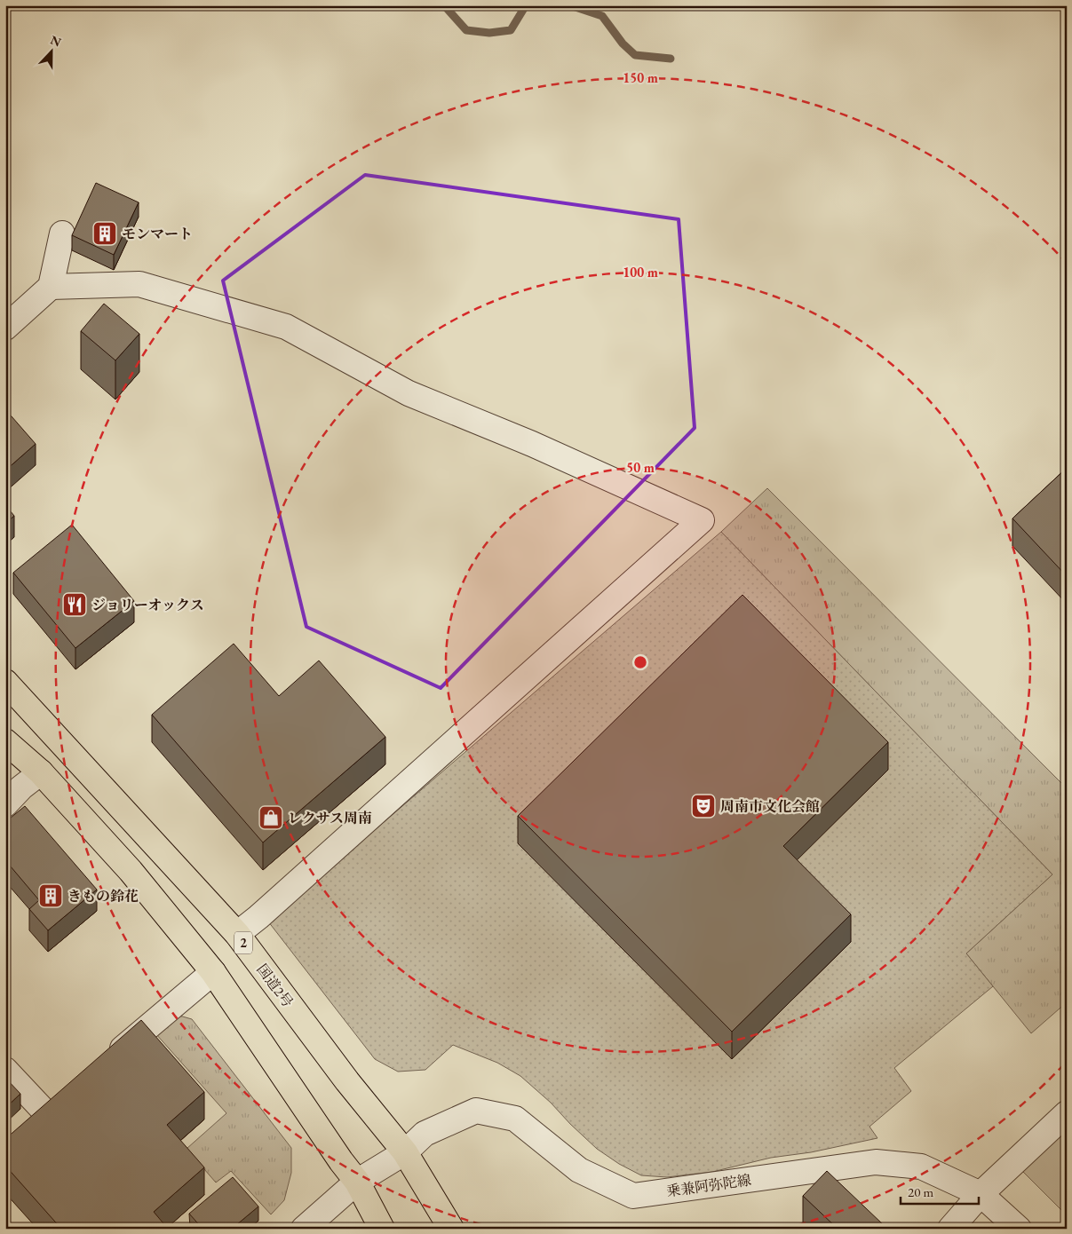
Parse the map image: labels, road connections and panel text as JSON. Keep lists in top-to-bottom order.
{
  "streets": {
    "highway": ["2", "国道2号"],
    "street": ["乗兼阿弥陀線"]
  },
  "crossings": [
    ["国道2号", "乗兼阿弥陀線"]
  ],
  "places": {
    "building": ["モンマート", "きもの鈴花"],
    "restaurant": ["ジョリーオックス"],
    "theatre": ["周南市文化会館"],
    "shop": ["レクサス周南"]
  },
  "scale_bar": "20 m",
  "north": "top",
  "rings": ["150 m", "100 m", "50 m"]
}
